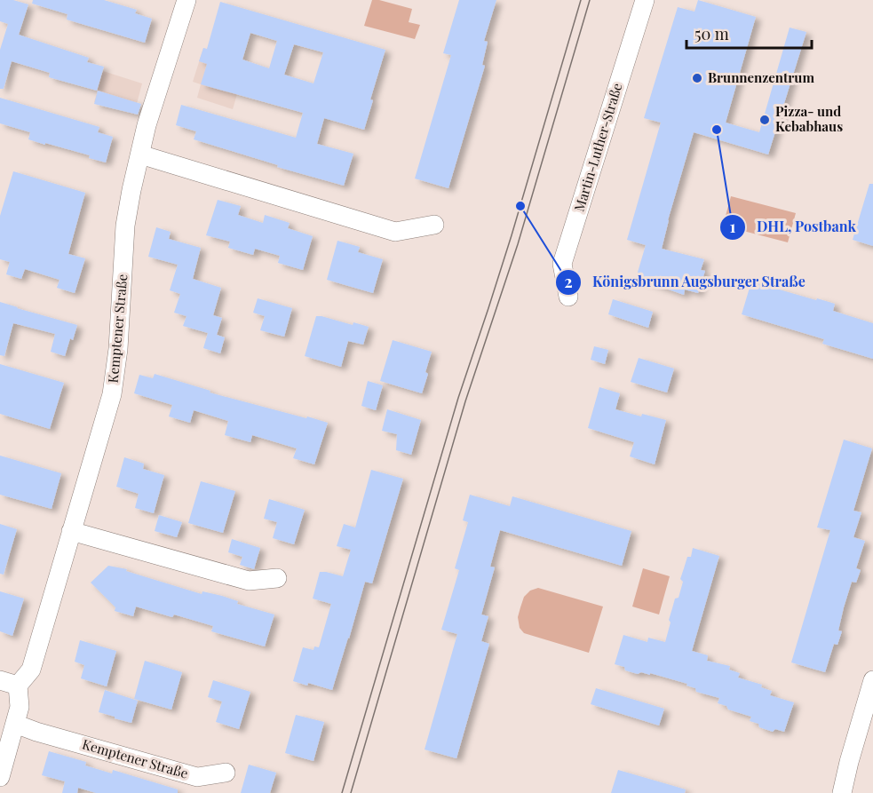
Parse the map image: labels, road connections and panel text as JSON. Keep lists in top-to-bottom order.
{
  "streets": {
    "street": ["Martin-Luther-Straße", "Kemptener Straße"]
  },
  "places": [
    "Brunnenzentrum",
    "Pizza- und Kebabhaus",
    "DHL, Postbank",
    "Königsbrunn Augsburger Straße"
  ],
  "scale_bar": "50 m"
}
